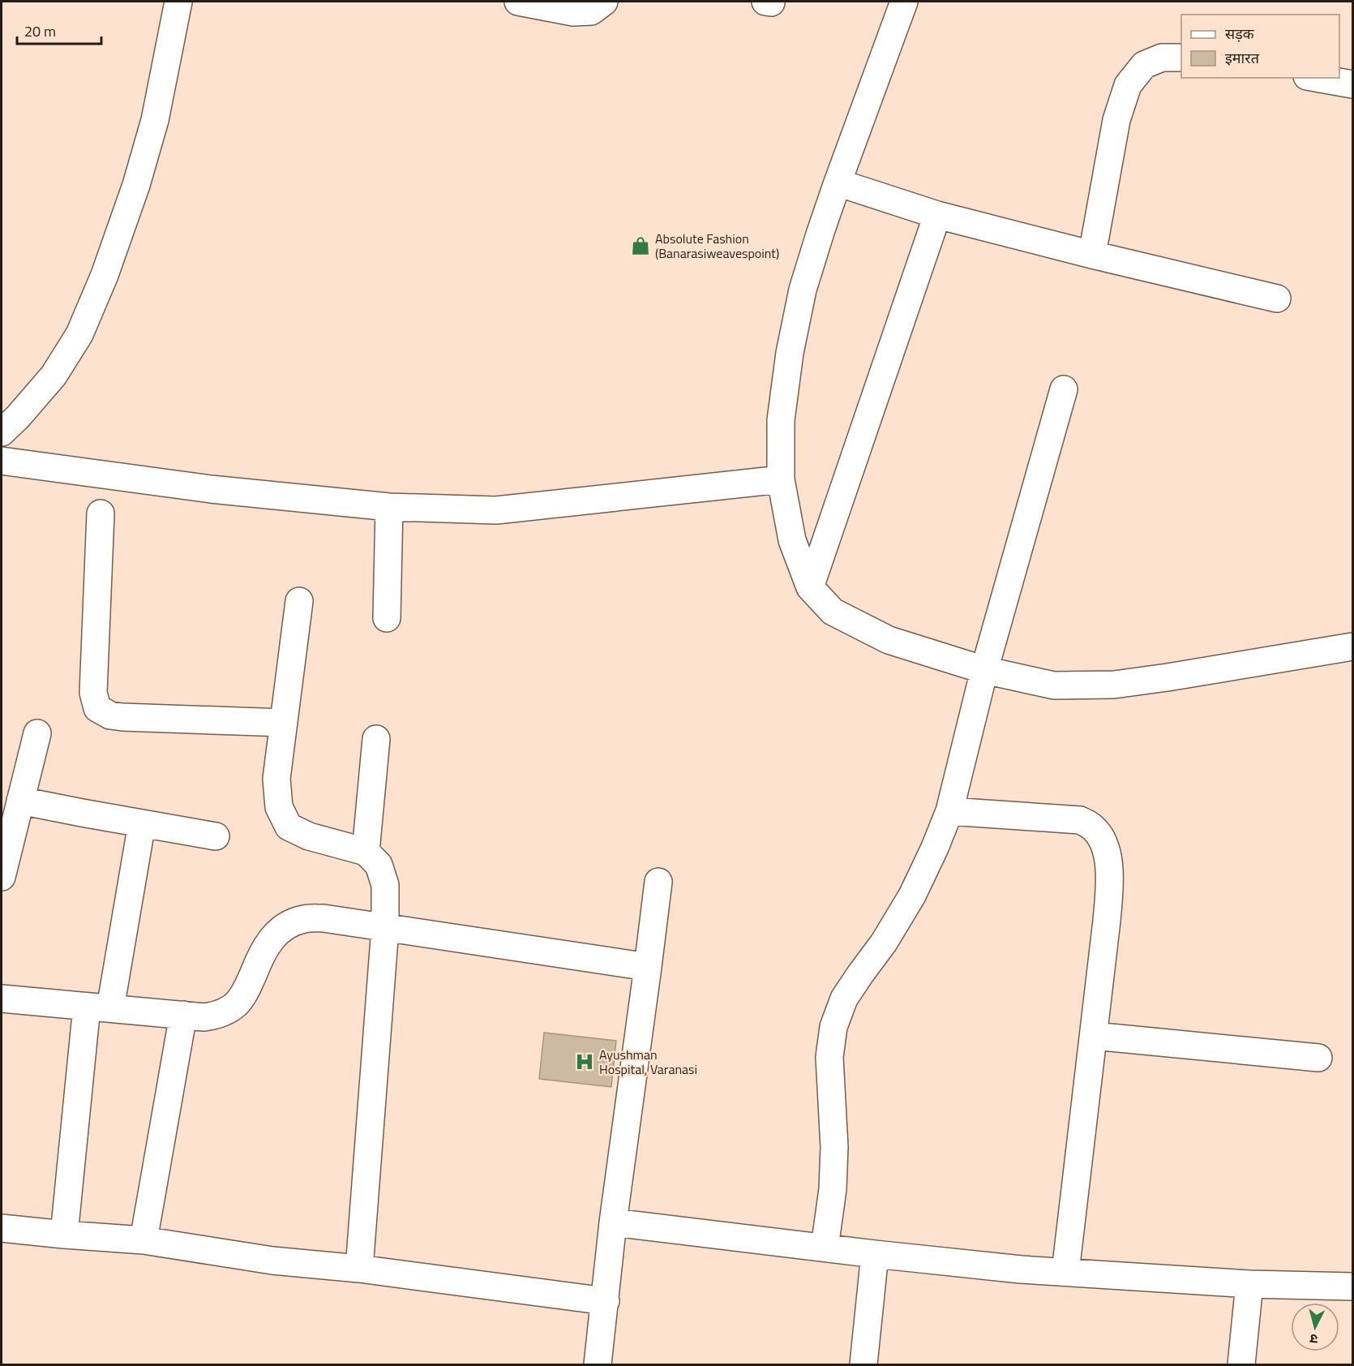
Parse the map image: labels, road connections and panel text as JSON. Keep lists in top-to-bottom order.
{
  "places": {
    "shop": ["Absolute Fashion (Banarasiweavespoint)"],
    "hospital": ["Ayushman Hospital, Varanasi"]
  },
  "legend": ["सड़क", "इमारत"],
  "scale_bar": "20 m",
  "north": "bottom"
}
